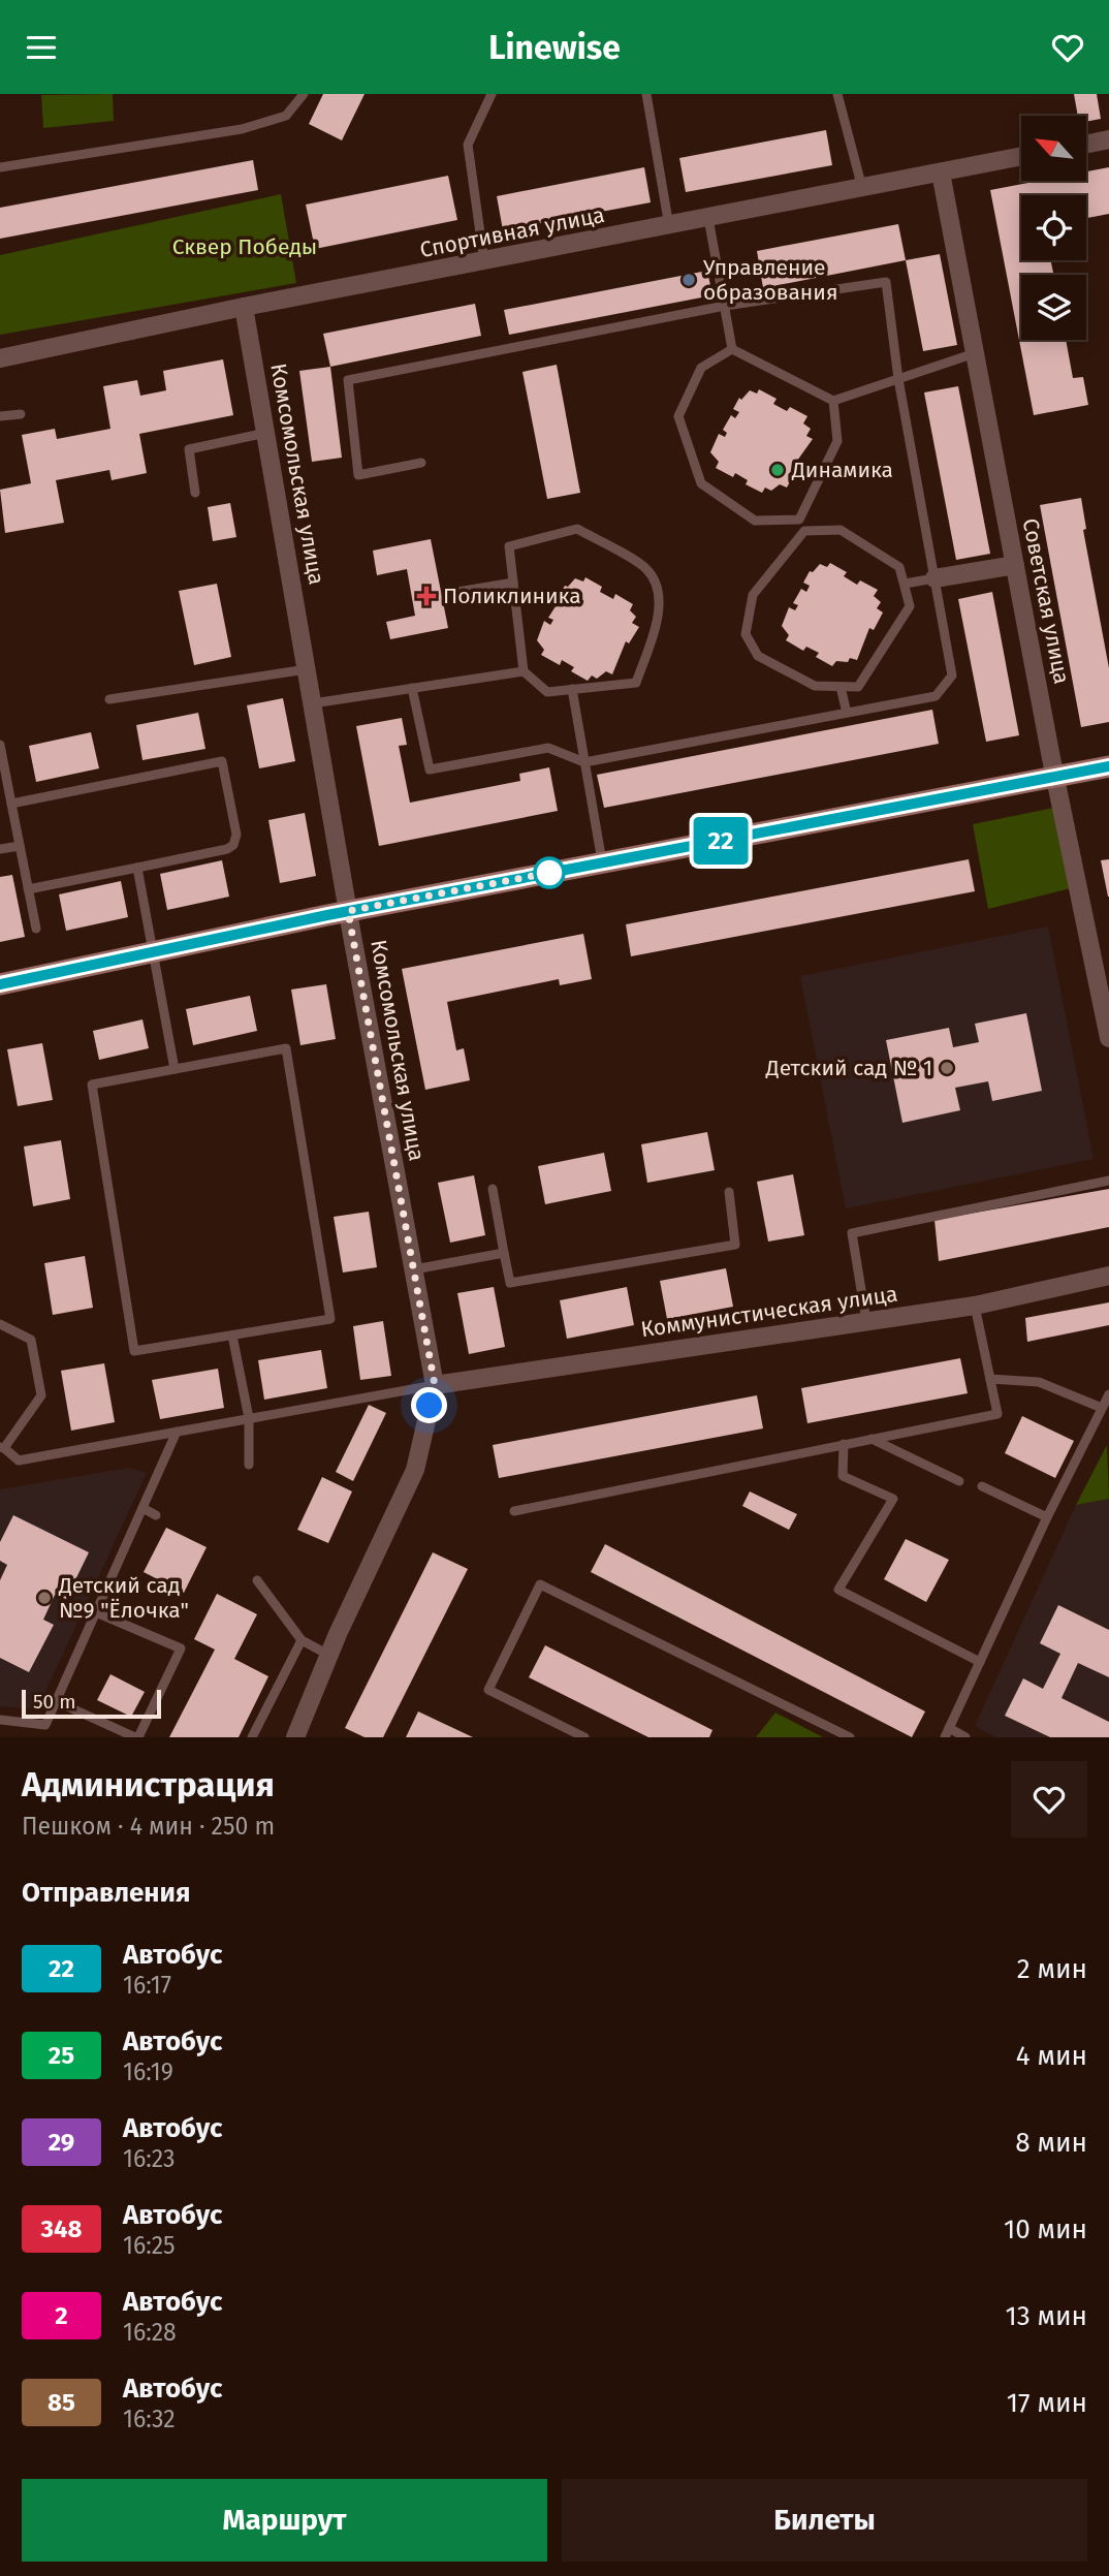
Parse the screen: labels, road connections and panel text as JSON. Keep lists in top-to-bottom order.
{
  "streets": {
    "street": [
      "Спортивная улица",
      "Комсомольская улица",
      "Советская улица",
      "Коммунистическая улица"
    ]
  },
  "crossings": [
    ["Спортивная улица", "Комсомольская улица"],
    ["Спортивная улица", "Советская улица"],
    ["Комсомольская улица", "Коммунистическая улица"]
  ],
  "parks": ["Сквер Победы"],
  "places": {
    "other": [
      "Управление образования",
      "Динамика",
      "Детский сад № 1",
      "Детский сад №9 \"Ёлочка\""
    ],
    "health": ["Поликлиника"]
  },
  "lines": ["bus line 22"],
  "scale_bar": "50 m",
  "north": "top left",
  "page": {
    "header": "Linewise",
    "on_map": "22",
    "scale": "50 m",
    "heading": [
      ["Администрация", "Пешком · 4 мин · 250 m"],
      "Отправления"
    ],
    "list": [
      {
        "mark": "22",
        "name": "Автобус",
        "note": "16:17",
        "value": "2 мин"
      },
      {
        "mark": "25",
        "name": "Автобус",
        "note": "16:19",
        "value": "4 мин"
      },
      {
        "mark": "29",
        "name": "Автобус",
        "note": "16:23",
        "value": "8 мин"
      },
      {
        "mark": "348",
        "name": "Автобус",
        "note": "16:25",
        "value": "10 мин"
      },
      {
        "mark": "2",
        "name": "Автобус",
        "note": "16:28",
        "value": "13 мин"
      },
      {
        "mark": "85",
        "name": "Автобус",
        "note": "16:32",
        "value": "17 мин"
      }
    ],
    "buttons": ["Маршрут", "Билеты"]
  }
}
